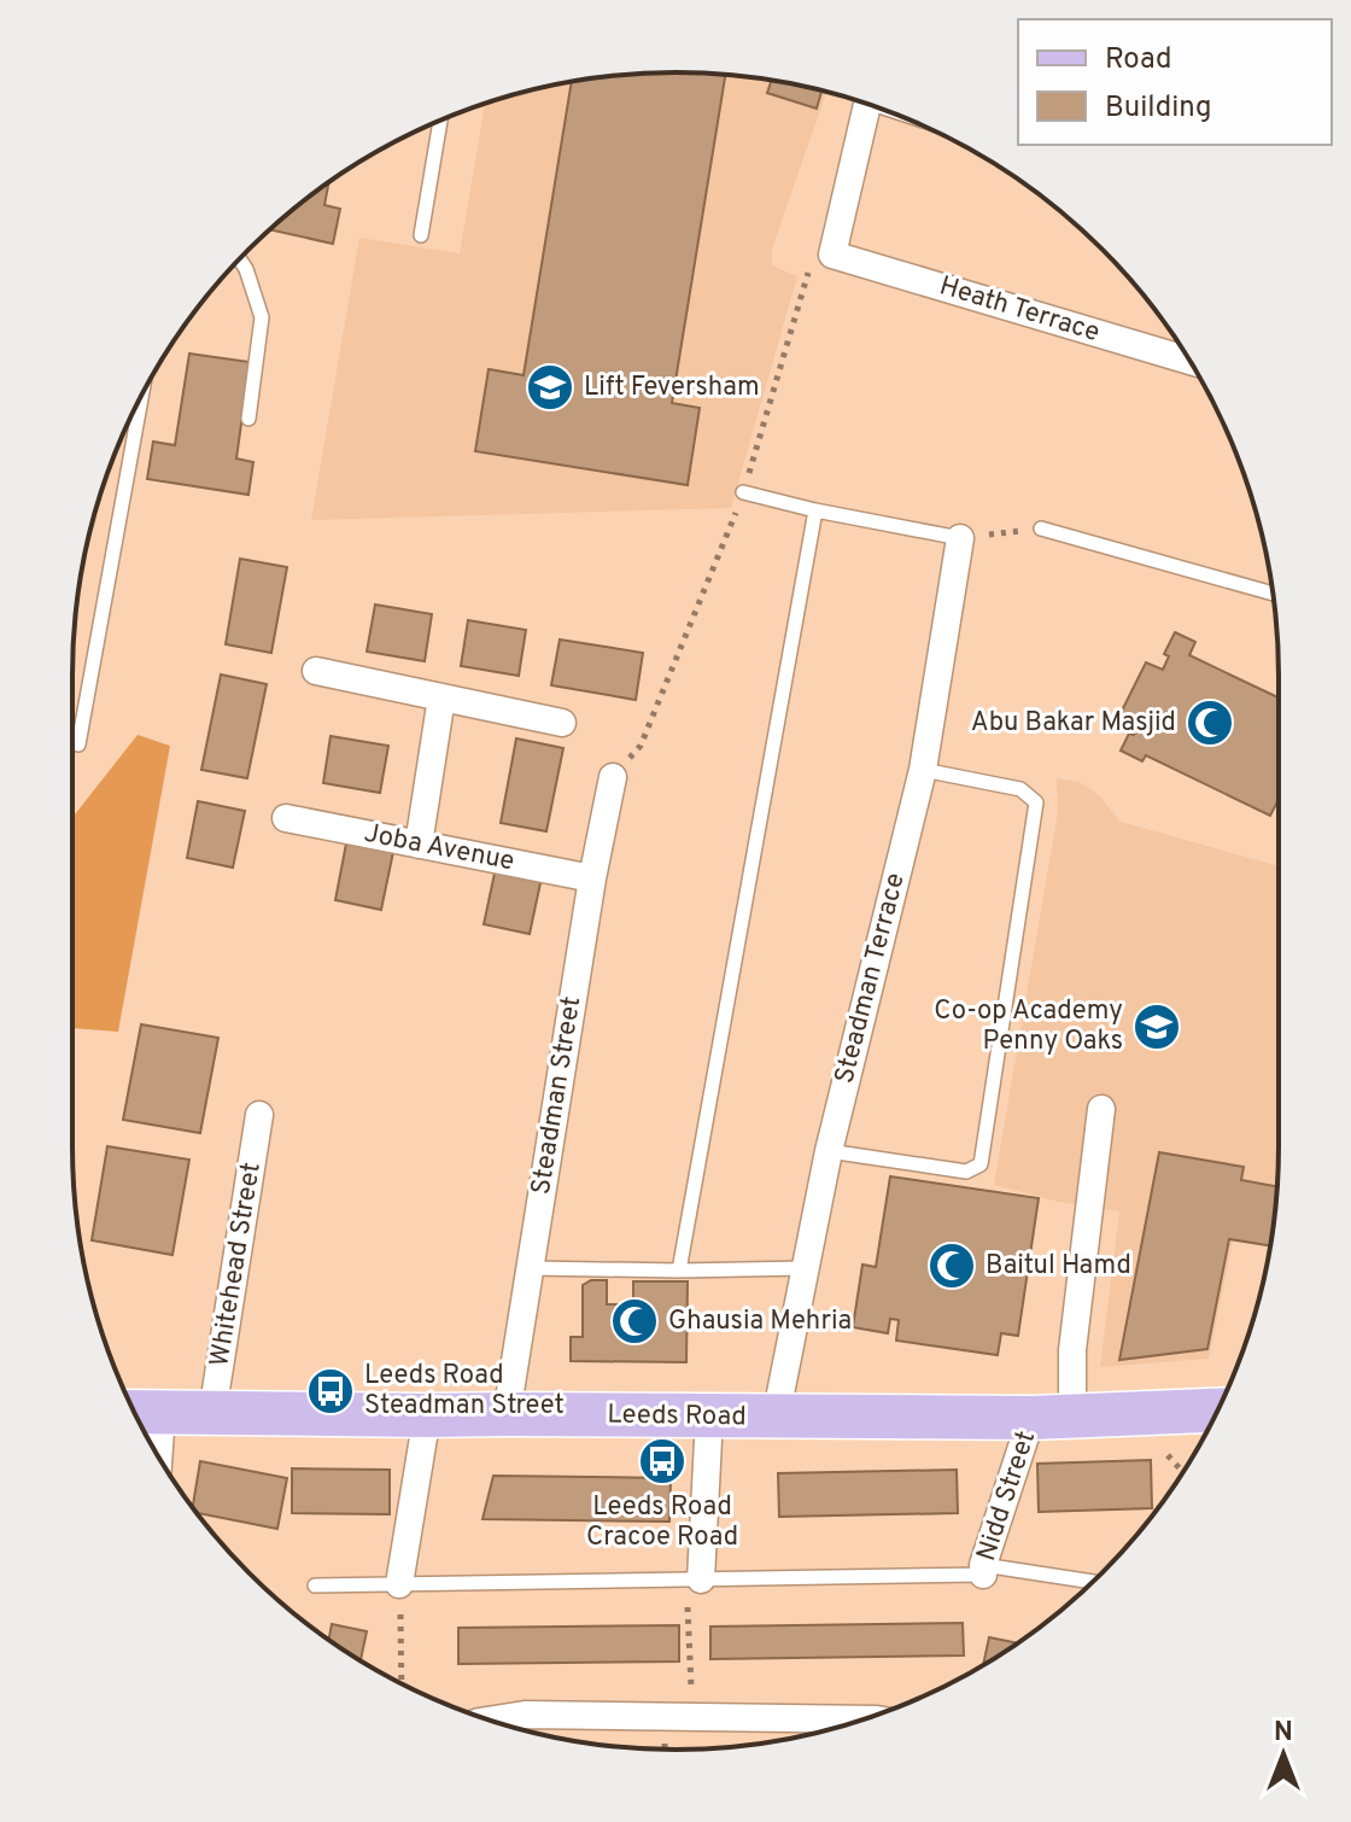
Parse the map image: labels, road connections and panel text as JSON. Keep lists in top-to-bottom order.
{
  "streets": {
    "main road": ["Leeds Road"],
    "street": [
      "Heath Terrace",
      "Joba Avenue",
      "Steadman Terrace",
      "Steadman Street",
      "Whitehead Street",
      "Nidd Street"
    ]
  },
  "crossings": [
    ["Joba Avenue", "Steadman Street"],
    ["Steadman Terrace", "Leeds Road"],
    ["Steadman Street", "Leeds Road"],
    ["Whitehead Street", "Leeds Road"],
    ["Leeds Road", "Nidd Street"]
  ],
  "places": {
    "school or university": ["Lift Feversham", "Co-op Academy Penny Oaks"],
    "mosque": ["Abu Bakar Masjid", "Baitul Hamd", "Ghausia Mehria"],
    "bus stop": ["Leeds Road Steadman Street", "Leeds Road Cracoe Road"]
  },
  "legend": ["Road", "Building"],
  "north": "top"
}
